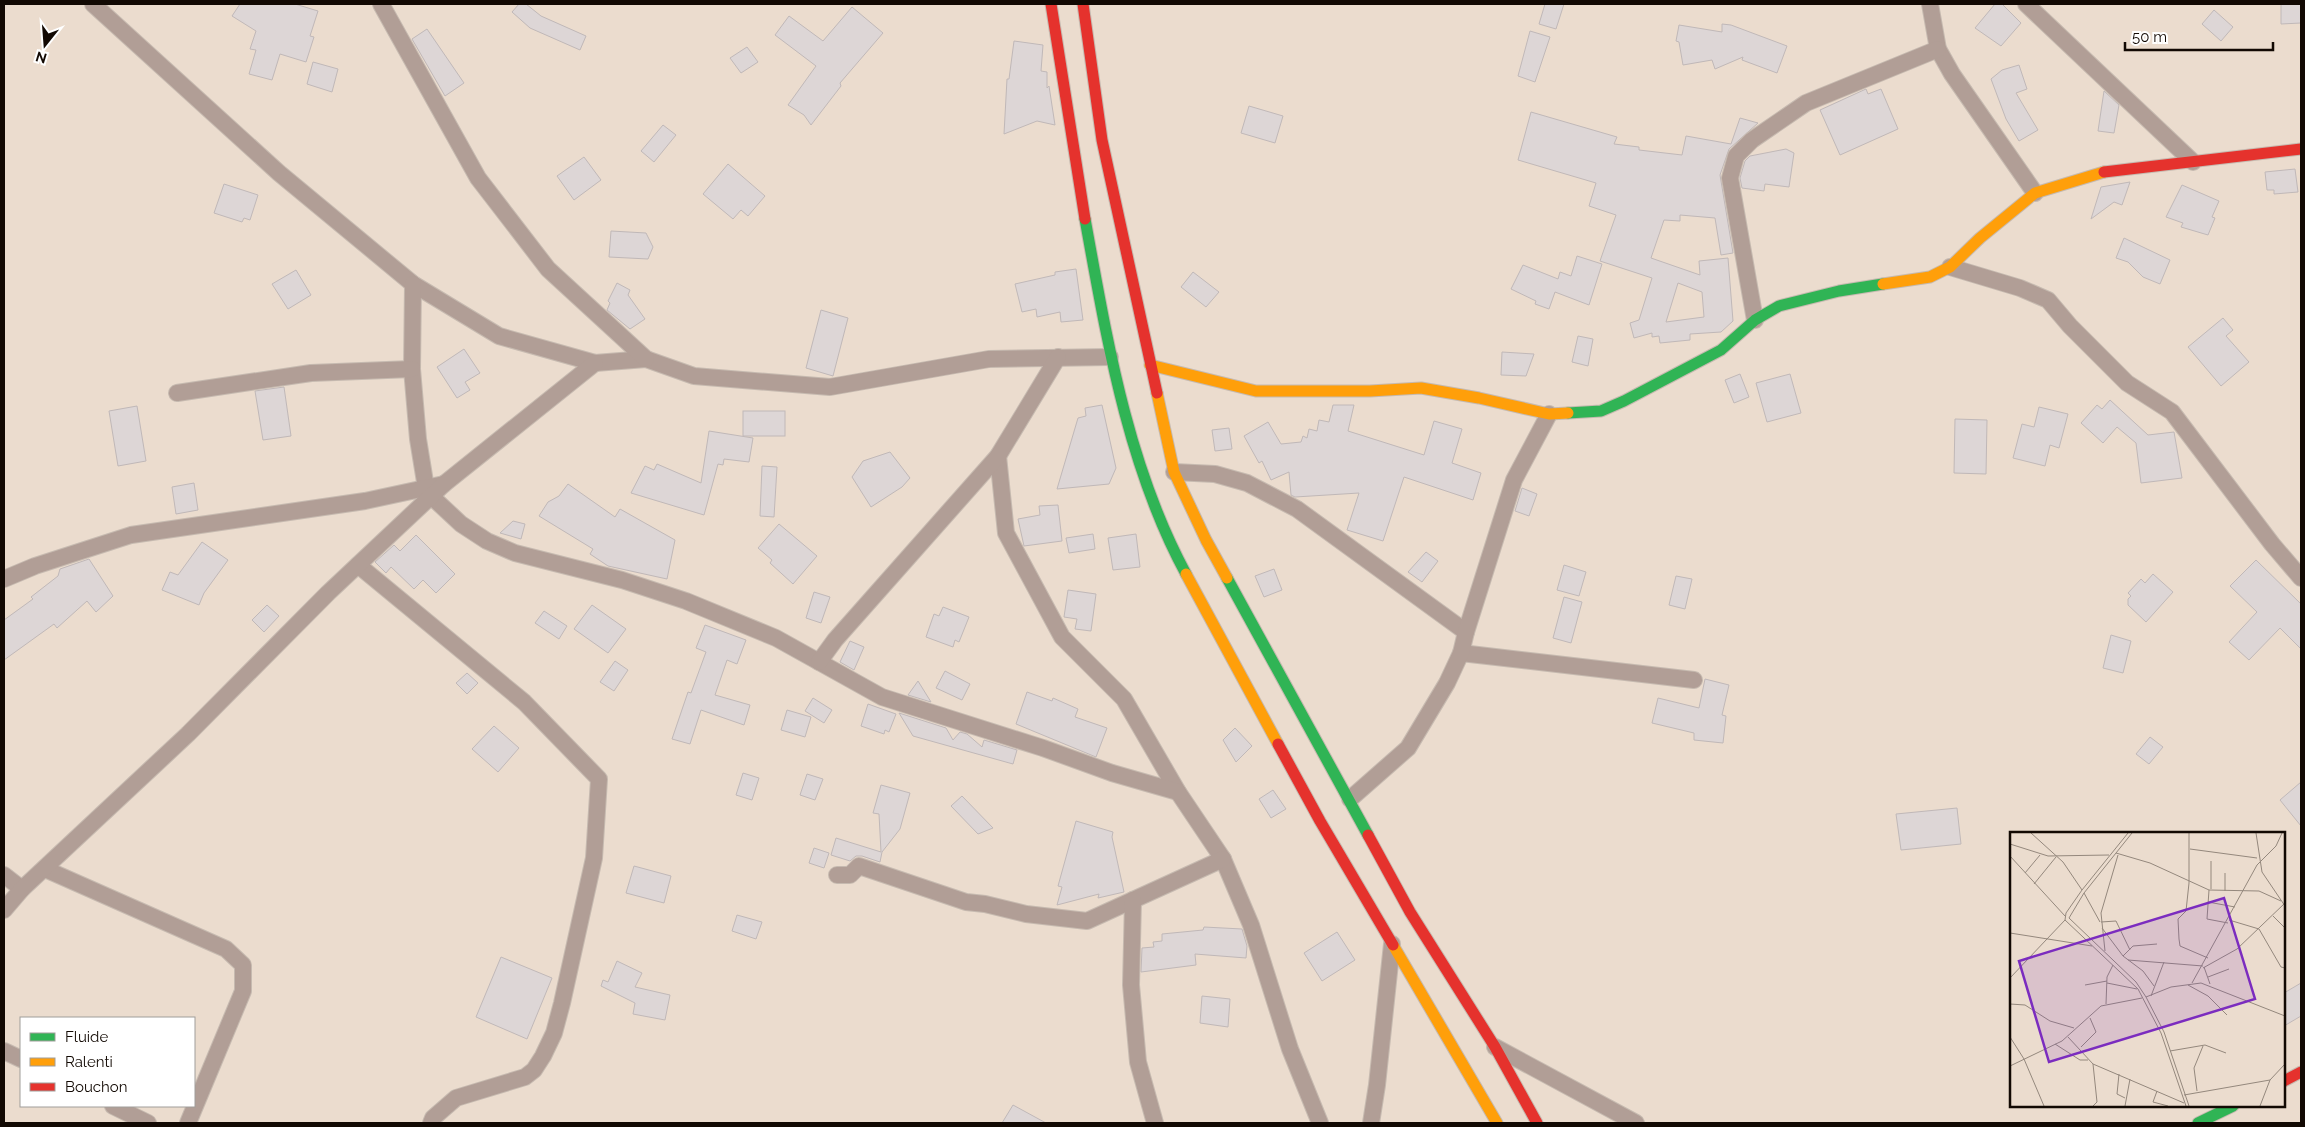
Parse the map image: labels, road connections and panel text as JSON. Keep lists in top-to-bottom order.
{
  "legend": ["Fluide", "Ralenti", "Bouchon"],
  "scale_bar": "50 m",
  "north": "bottom"
}
